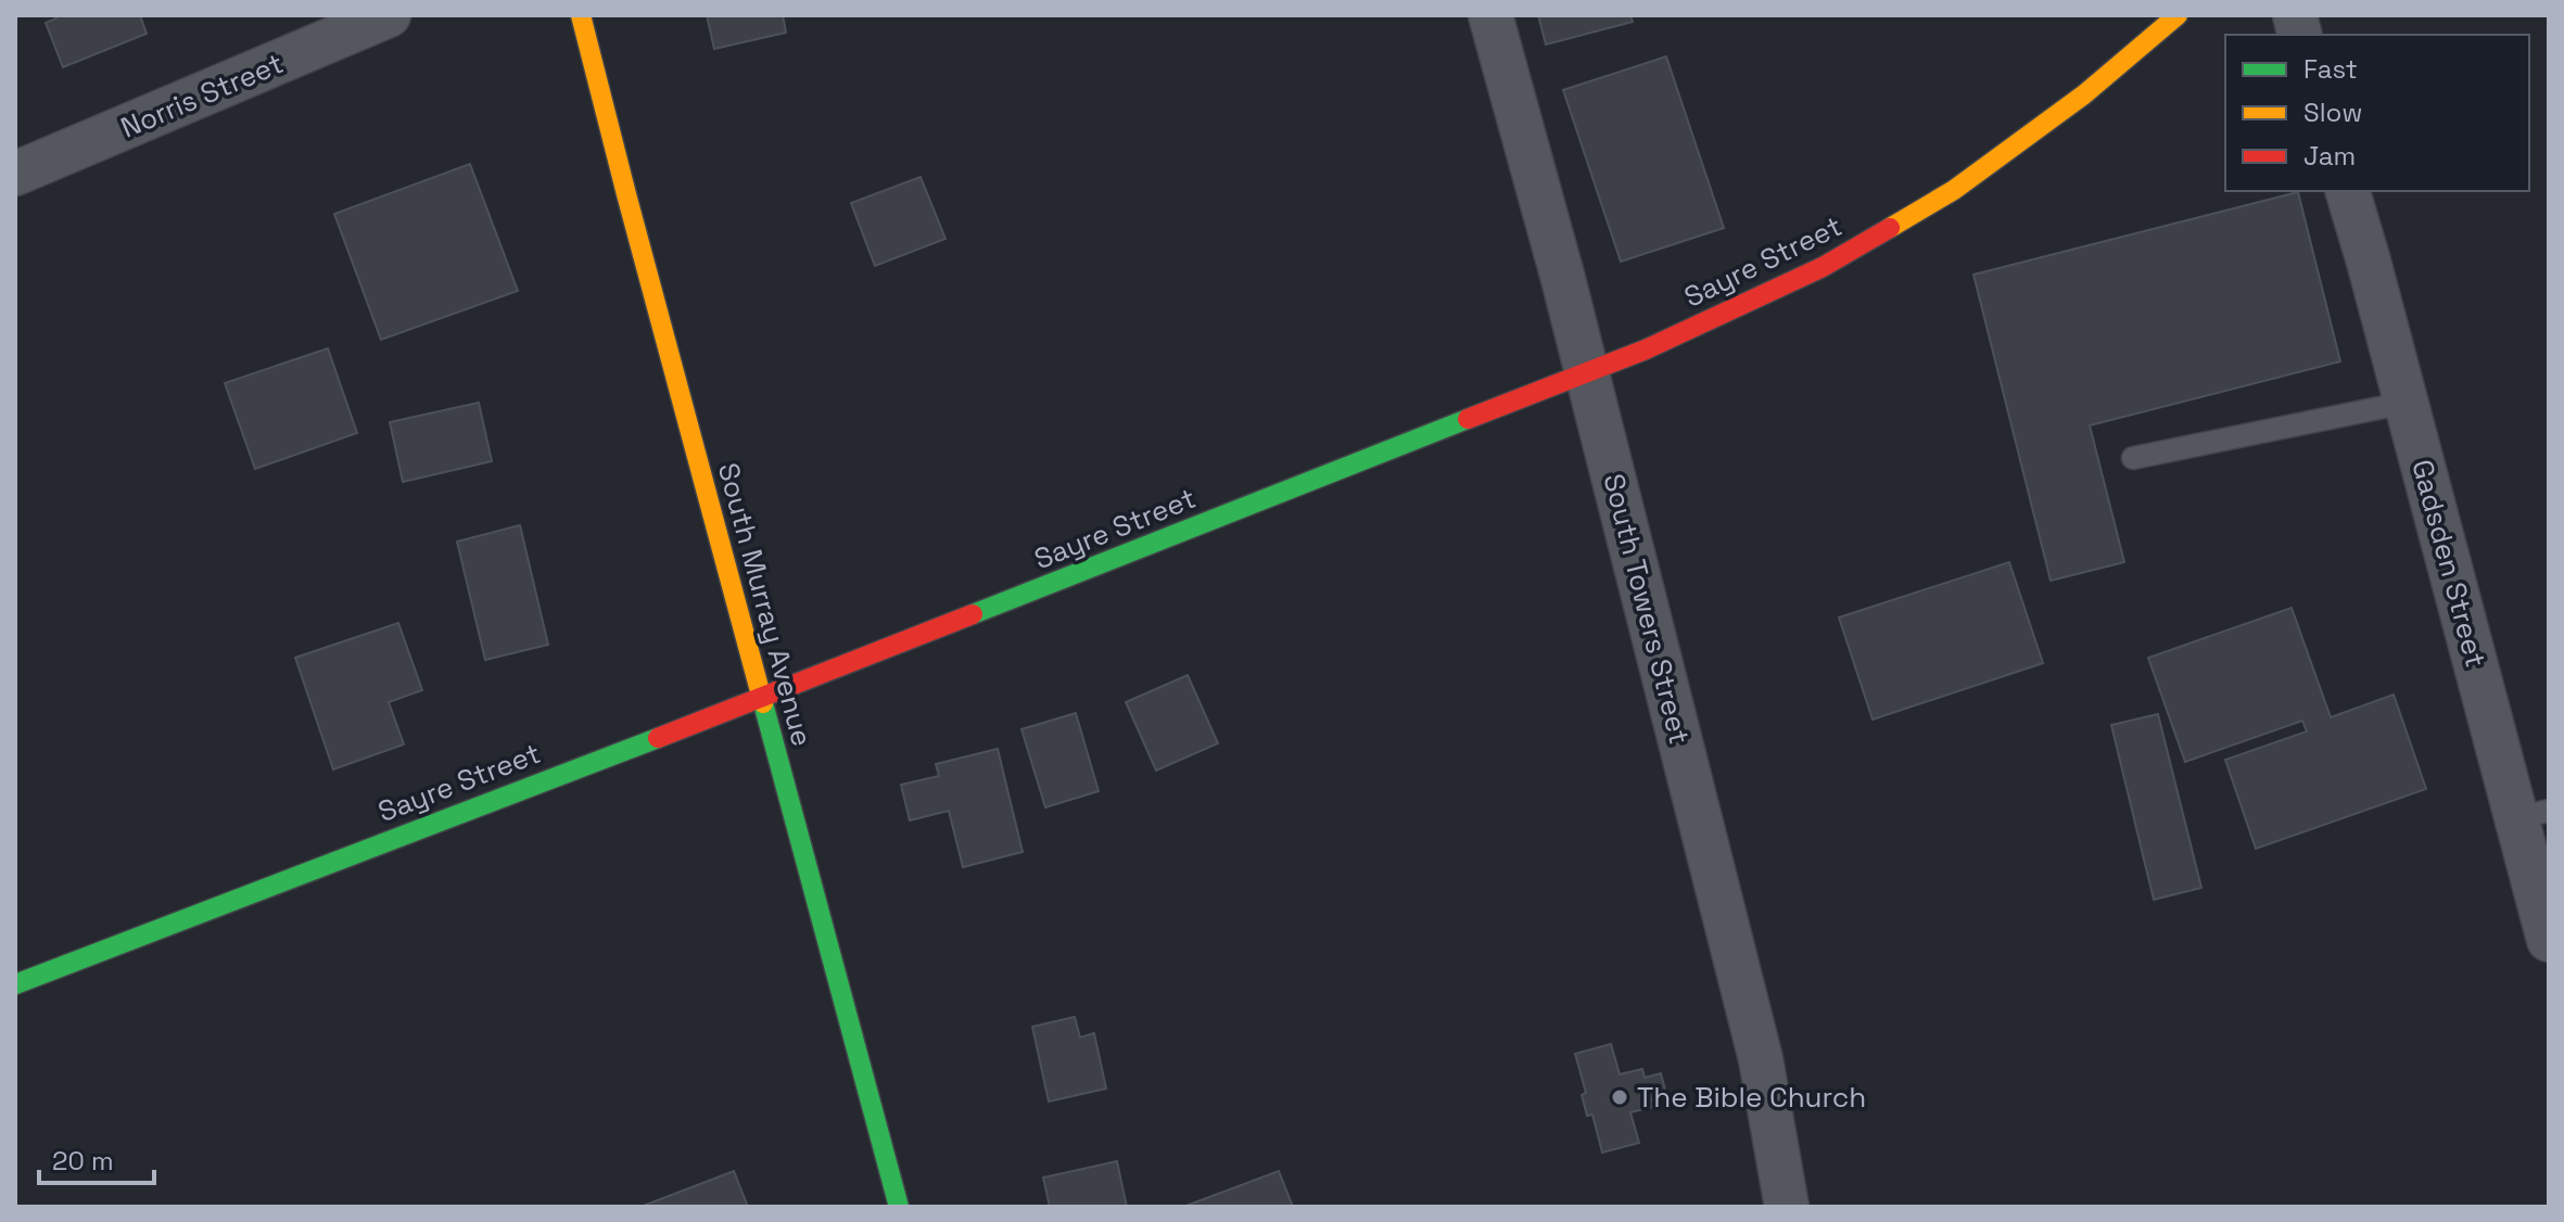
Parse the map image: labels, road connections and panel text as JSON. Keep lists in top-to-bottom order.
{
  "streets": {
    "main road": ["Sayre Street", "South Murray Avenue"],
    "street": ["Norris Street", "Gadsden Street", "South Towers Street"]
  },
  "crossings": [
    ["Sayre Street", "South Murray Avenue"],
    ["Sayre Street", "South Towers Street"]
  ],
  "places": ["The Bible Church"],
  "legend": ["Fast", "Slow", "Jam"],
  "scale_bar": "20 m"
}
